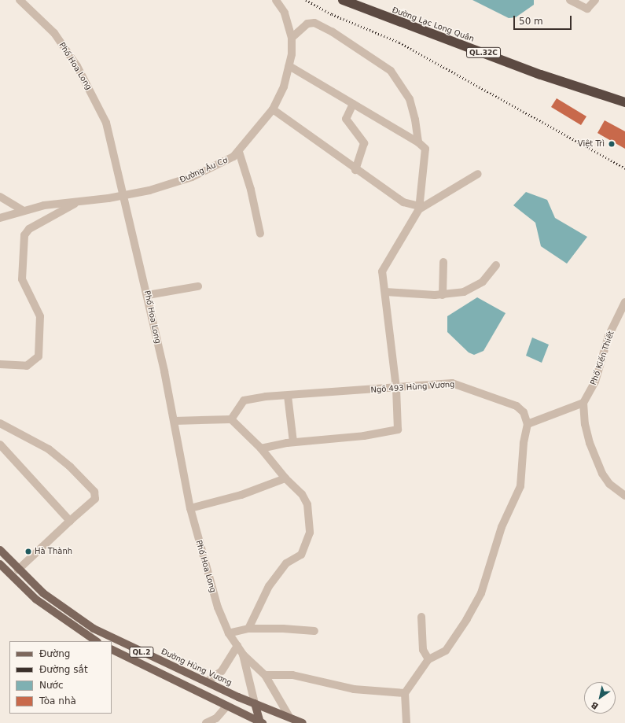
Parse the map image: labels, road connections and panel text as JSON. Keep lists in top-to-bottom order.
{
  "streets": {
    "highway": ["Đường Lạc Long Quân", "QL.32C"],
    "main road": ["QL.2", "Đường Hùng Vương"],
    "street": [
      "Phố Hoa Long",
      "Đường Âu Cơ",
      "Phố Kiến Thiết",
      "Ngõ 493 Hùng Vương"
    ]
  },
  "crossings": [
    ["Phố Hoa Long", "Đường Âu Cơ"],
    ["Phố Hoa Long", "Đường Hùng Vương"]
  ],
  "places": ["Việt Trì", "Hà Thành"],
  "legend": [
    "Đường",
    "Đường sắt",
    "Nước",
    "Tòa nhà"
  ],
  "scale_bar": "50 m",
  "north": "bottom left"
}
